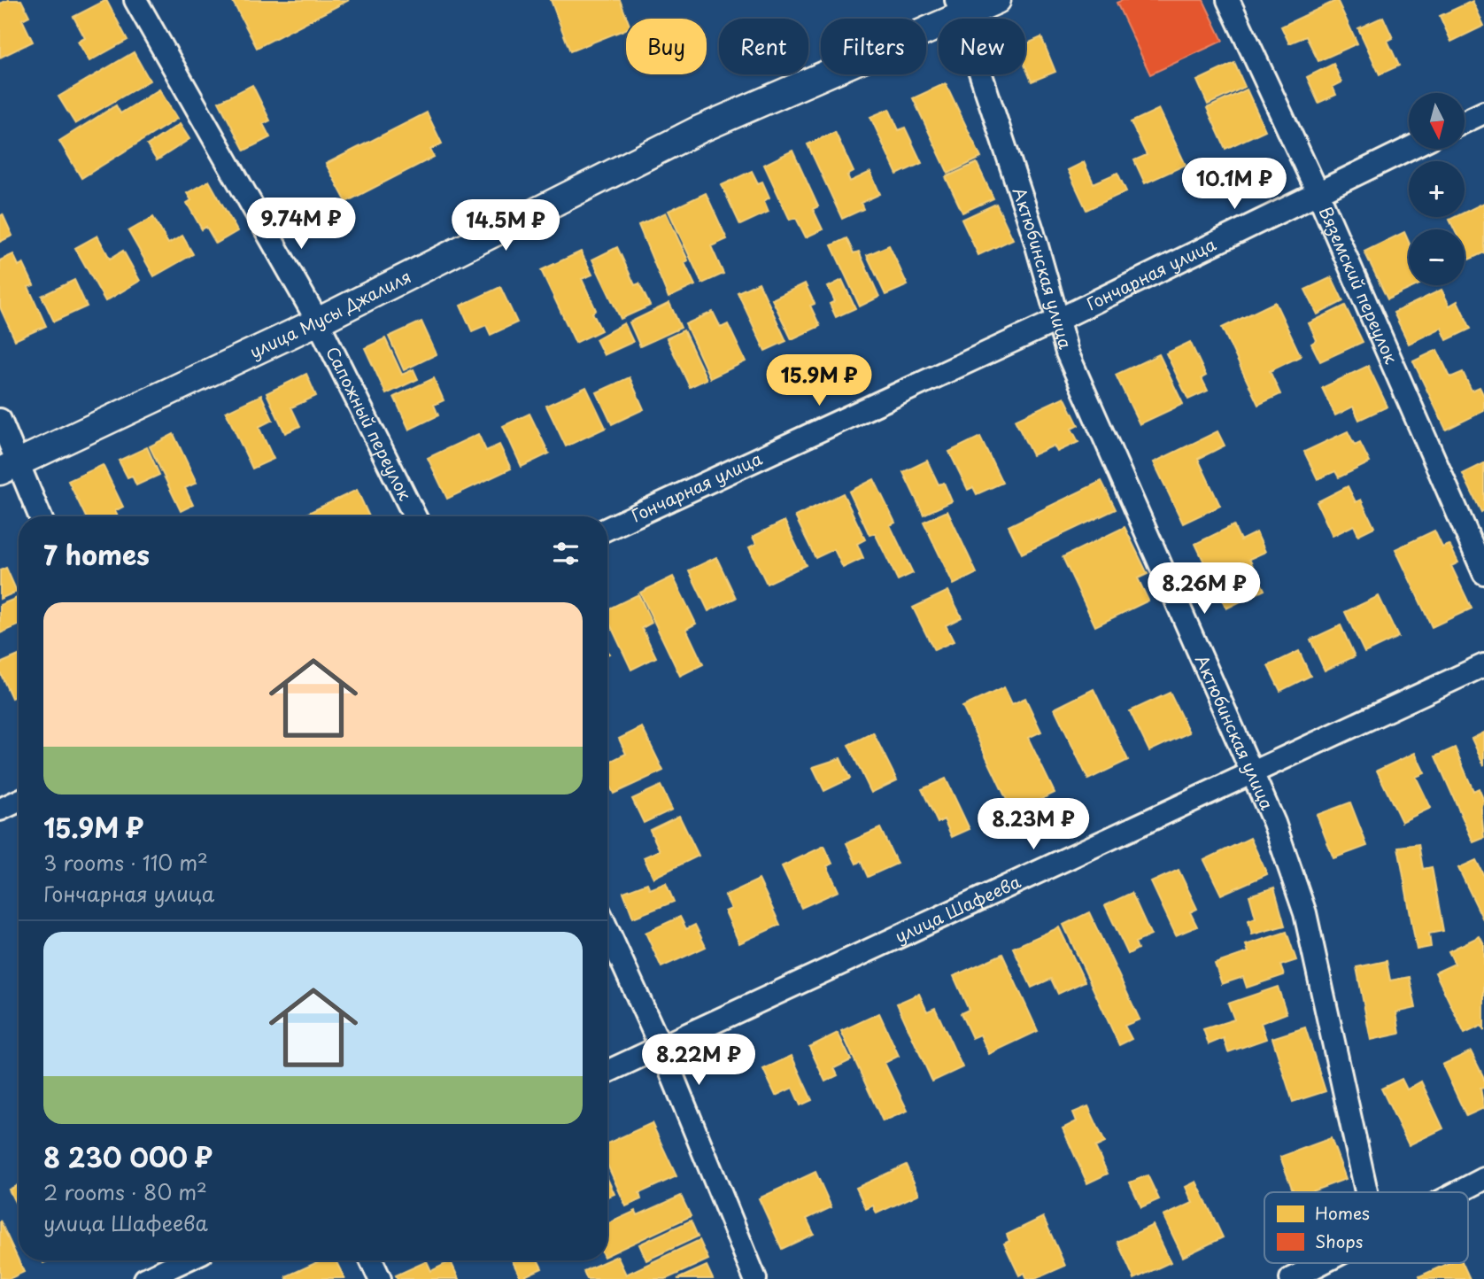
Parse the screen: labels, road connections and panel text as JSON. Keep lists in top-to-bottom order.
{
  "streets": {
    "street": [
      "Актюбинская улица",
      "Гончарная улица",
      "Вяземский переулок",
      "улица Мусы Джалиля",
      "Сапожный переулок",
      "улица Шафеева"
    ]
  },
  "crossings": [
    ["Актюбинская улица", "Гончарная улица"],
    ["Актюбинская улица", "улица Мусы Джалиля"],
    ["Актюбинская улица", "улица Шафеева"],
    ["Гончарная улица", "Вяземский переулок"],
    ["улица Мусы Джалиля", "Сапожный переулок"]
  ],
  "legend": ["Homes", "Shops"],
  "north": "bottom",
  "page": {
    "chip": [
      "Buy",
      "Rent",
      "Filters",
      "New"
    ],
    "map_buttons": ["+", "−"],
    "price": [
      "10.1M ₽",
      "9.74M ₽",
      "14.5M ₽",
      "15.9M ₽",
      "8.26M ₽",
      "8.23M ₽",
      "8.22M ₽"
    ],
    "heading": "7 homes",
    "list": [
      {
        "name": "15.9M ₽",
        "note": "3 rooms · 110 m² · Гончарная улица"
      },
      {
        "name": "8 230 000 ₽",
        "note": "2 rooms · 80 m² · улица Шафеева"
      }
    ]
  }
}
